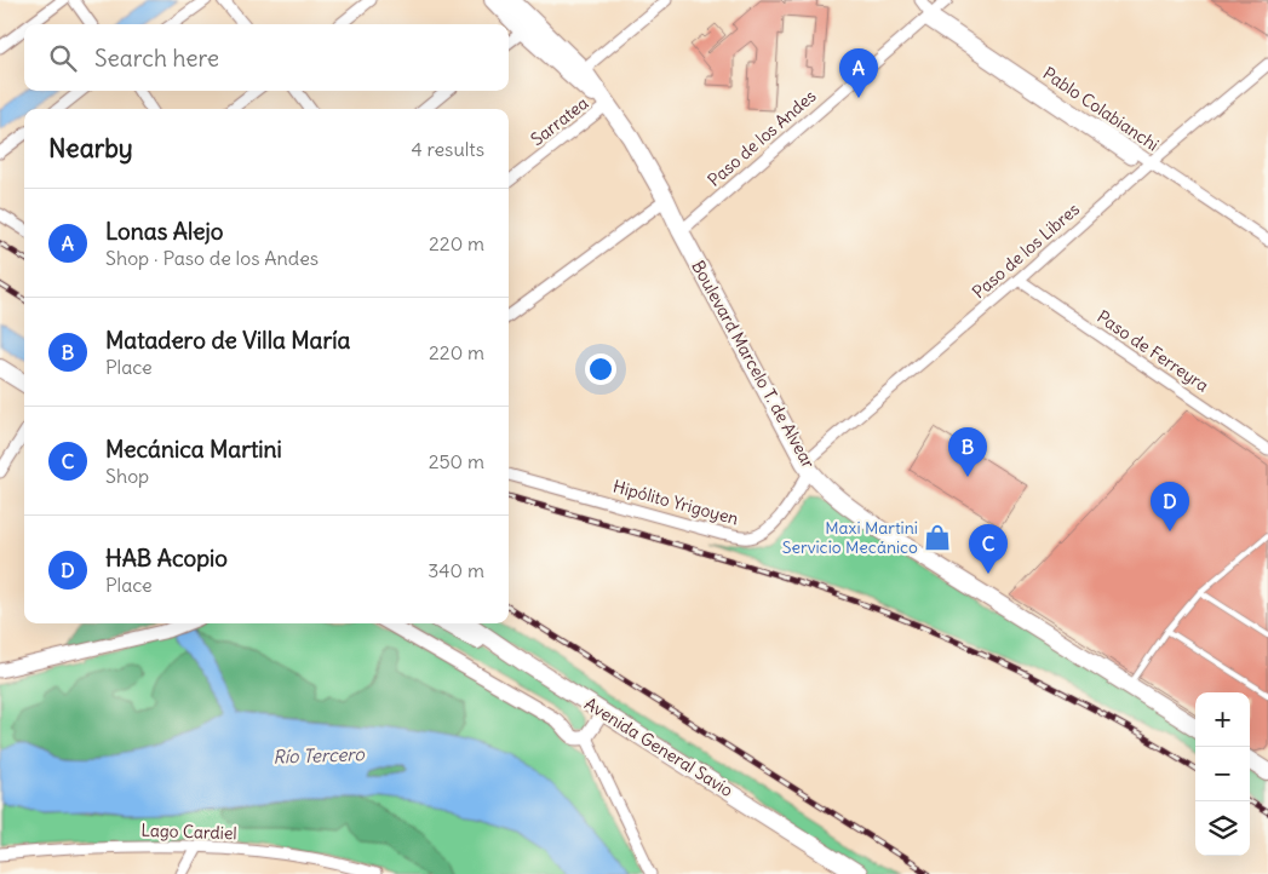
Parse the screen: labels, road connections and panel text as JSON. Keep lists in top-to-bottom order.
{
  "streets": {
    "main road": ["Boulevard Marcelo T. de Alvear", "Avenida General Savio"],
    "street": [
      "Pablo Colabianchi",
      "Sarratea",
      "Paso de los Andes",
      "Paso de los Libres",
      "Paso de Ferreyra",
      "Hipólito Yrigoyen",
      "Lago Cardiel"
    ]
  },
  "crossings": [
    ["Pablo Colabianchi", "Paso de los Andes"],
    ["Pablo Colabianchi", "Paso de los Libres"],
    ["Sarratea", "Boulevard Marcelo T. de Alvear"],
    ["Paso de los Andes", "Boulevard Marcelo T. de Alvear"],
    ["Paso de los Libres", "Paso de Ferreyra"],
    ["Paso de los Libres", "Boulevard Marcelo T. de Alvear"],
    ["Paso de los Libres", "Hipólito Yrigoyen"],
    ["Boulevard Marcelo T. de Alvear", "Hipólito Yrigoyen"]
  ],
  "water": ["Río Tercero"],
  "places": {
    "shop": ["Maxi Martini Servicio Mecánico"]
  },
  "page": {
    "search": "Search here",
    "pins": [
      "A",
      "B",
      "D",
      "C"
    ],
    "heading": ["Nearby", "4 results"],
    "list": [
      {
        "mark": "A",
        "name": "Lonas Alejo",
        "note": "Shop · Paso de los Andes",
        "value": "220 m"
      },
      {
        "mark": "B",
        "name": "Matadero de Villa María",
        "note": "Place",
        "value": "220 m"
      },
      {
        "mark": "C",
        "name": "Mecánica Martini",
        "note": "Shop",
        "value": "250 m"
      },
      {
        "mark": "D",
        "name": "HAB Acopio",
        "note": "Place",
        "value": "340 m"
      }
    ],
    "map_buttons": ["+", "−"]
  }
}
